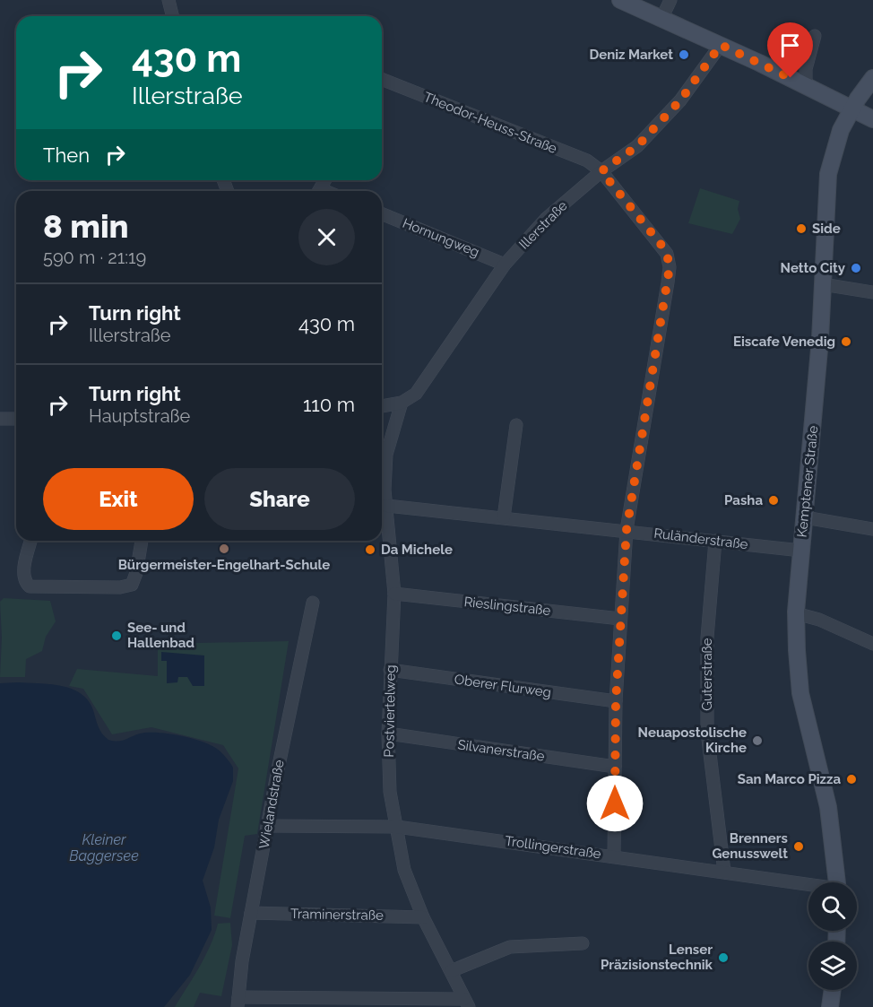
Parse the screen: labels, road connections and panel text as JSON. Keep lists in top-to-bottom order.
{
  "streets": {
    "main road": ["Kemptener Straße"],
    "street": [
      "Theodor-Heuss-Straße",
      "Illerstraße",
      "Hornungweg",
      "Ruländerstraße",
      "Rieslingstraße",
      "Guterstraße",
      "Oberer Flurweg",
      "Postviertelweg",
      "Silvanerstraße",
      "Wielandstraße",
      "Trollingerstraße",
      "Traminerstraße"
    ]
  },
  "crossings": [
    ["Theodor-Heuss-Straße", "Illerstraße"],
    ["Theodor-Heuss-Straße", "Ruländerstraße"],
    ["Theodor-Heuss-Straße", "Rieslingstraße"],
    ["Theodor-Heuss-Straße", "Oberer Flurweg"],
    ["Theodor-Heuss-Straße", "Silvanerstraße"],
    ["Theodor-Heuss-Straße", "Trollingerstraße"],
    ["Illerstraße", "Hornungweg"],
    ["Illerstraße", "Postviertelweg"],
    ["Kemptener Straße", "Ruländerstraße"],
    ["Ruländerstraße", "Guterstraße"],
    ["Ruländerstraße", "Postviertelweg"],
    ["Rieslingstraße", "Postviertelweg"],
    ["Guterstraße", "Trollingerstraße"],
    ["Oberer Flurweg", "Postviertelweg"],
    ["Postviertelweg", "Silvanerstraße"],
    ["Postviertelweg", "Trollingerstraße"],
    ["Postviertelweg", "Traminerstraße"],
    ["Wielandstraße", "Trollingerstraße"],
    ["Wielandstraße", "Traminerstraße"]
  ],
  "water": ["Kleiner Baggersee"],
  "places": [
    "Deniz Market",
    "Side",
    "Netto City",
    "Eiscafe Venedig",
    "Pasha",
    "Bürgermeister-Engelhart-Schule",
    "Da Michele",
    "See- und Hallenbad",
    "Neuapostolische Kirche",
    "San Marco Pizza",
    "Brenners Genusswelt",
    "Lenser Präzisionstechnik"
  ],
  "page": {
    "turn": ["430 m", "Illerstraße"],
    "then": "Then",
    "heading": ["8 min", "590 m · 21:19"],
    "list": [
      {
        "name": "Turn right",
        "note": "Illerstraße",
        "value": "430 m"
      },
      {
        "name": "Turn right",
        "note": "Hauptstraße",
        "value": "110 m"
      }
    ],
    "buttons": ["Exit", "Share"]
  }
}
